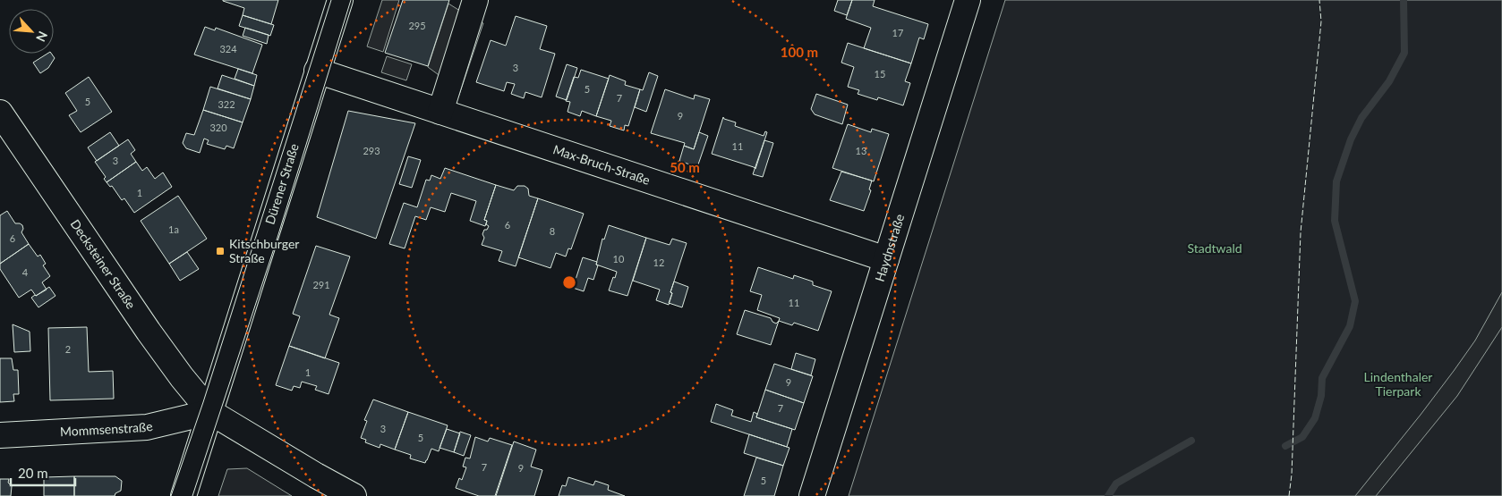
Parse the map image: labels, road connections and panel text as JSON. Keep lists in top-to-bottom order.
{
  "streets": {
    "street": [
      "Max-Bruch-Straße",
      "Dürener Straße",
      "Haydnstraße",
      "Decksteiner Straße",
      "Mommsenstraße"
    ]
  },
  "crossings": [
    ["Max-Bruch-Straße", "Dürener Straße"],
    ["Max-Bruch-Straße", "Haydnstraße"],
    ["Dürener Straße", "Decksteiner Straße"],
    ["Dürener Straße", "Mommsenstraße"],
    ["Decksteiner Straße", "Mommsenstraße"]
  ],
  "parks": ["Stadtwald", "Lindenthaler Tierpark"],
  "places": {
    "transit": ["Kitschburger Straße"]
  },
  "house_numbers": [
    "295",
    "17",
    "324",
    "3",
    "15",
    "5",
    "7",
    "5",
    "322",
    "9",
    "320",
    "11",
    "293",
    "13",
    "3",
    "1",
    "6",
    "1a",
    "8",
    "6",
    "10",
    "12",
    "4",
    "291",
    "11",
    "2",
    "1",
    "9",
    "7",
    "3",
    "5",
    "7",
    "9",
    "5"
  ],
  "scale_bar": "20 m",
  "north": "bottom right",
  "rings": ["100 m", "50 m"]
}
